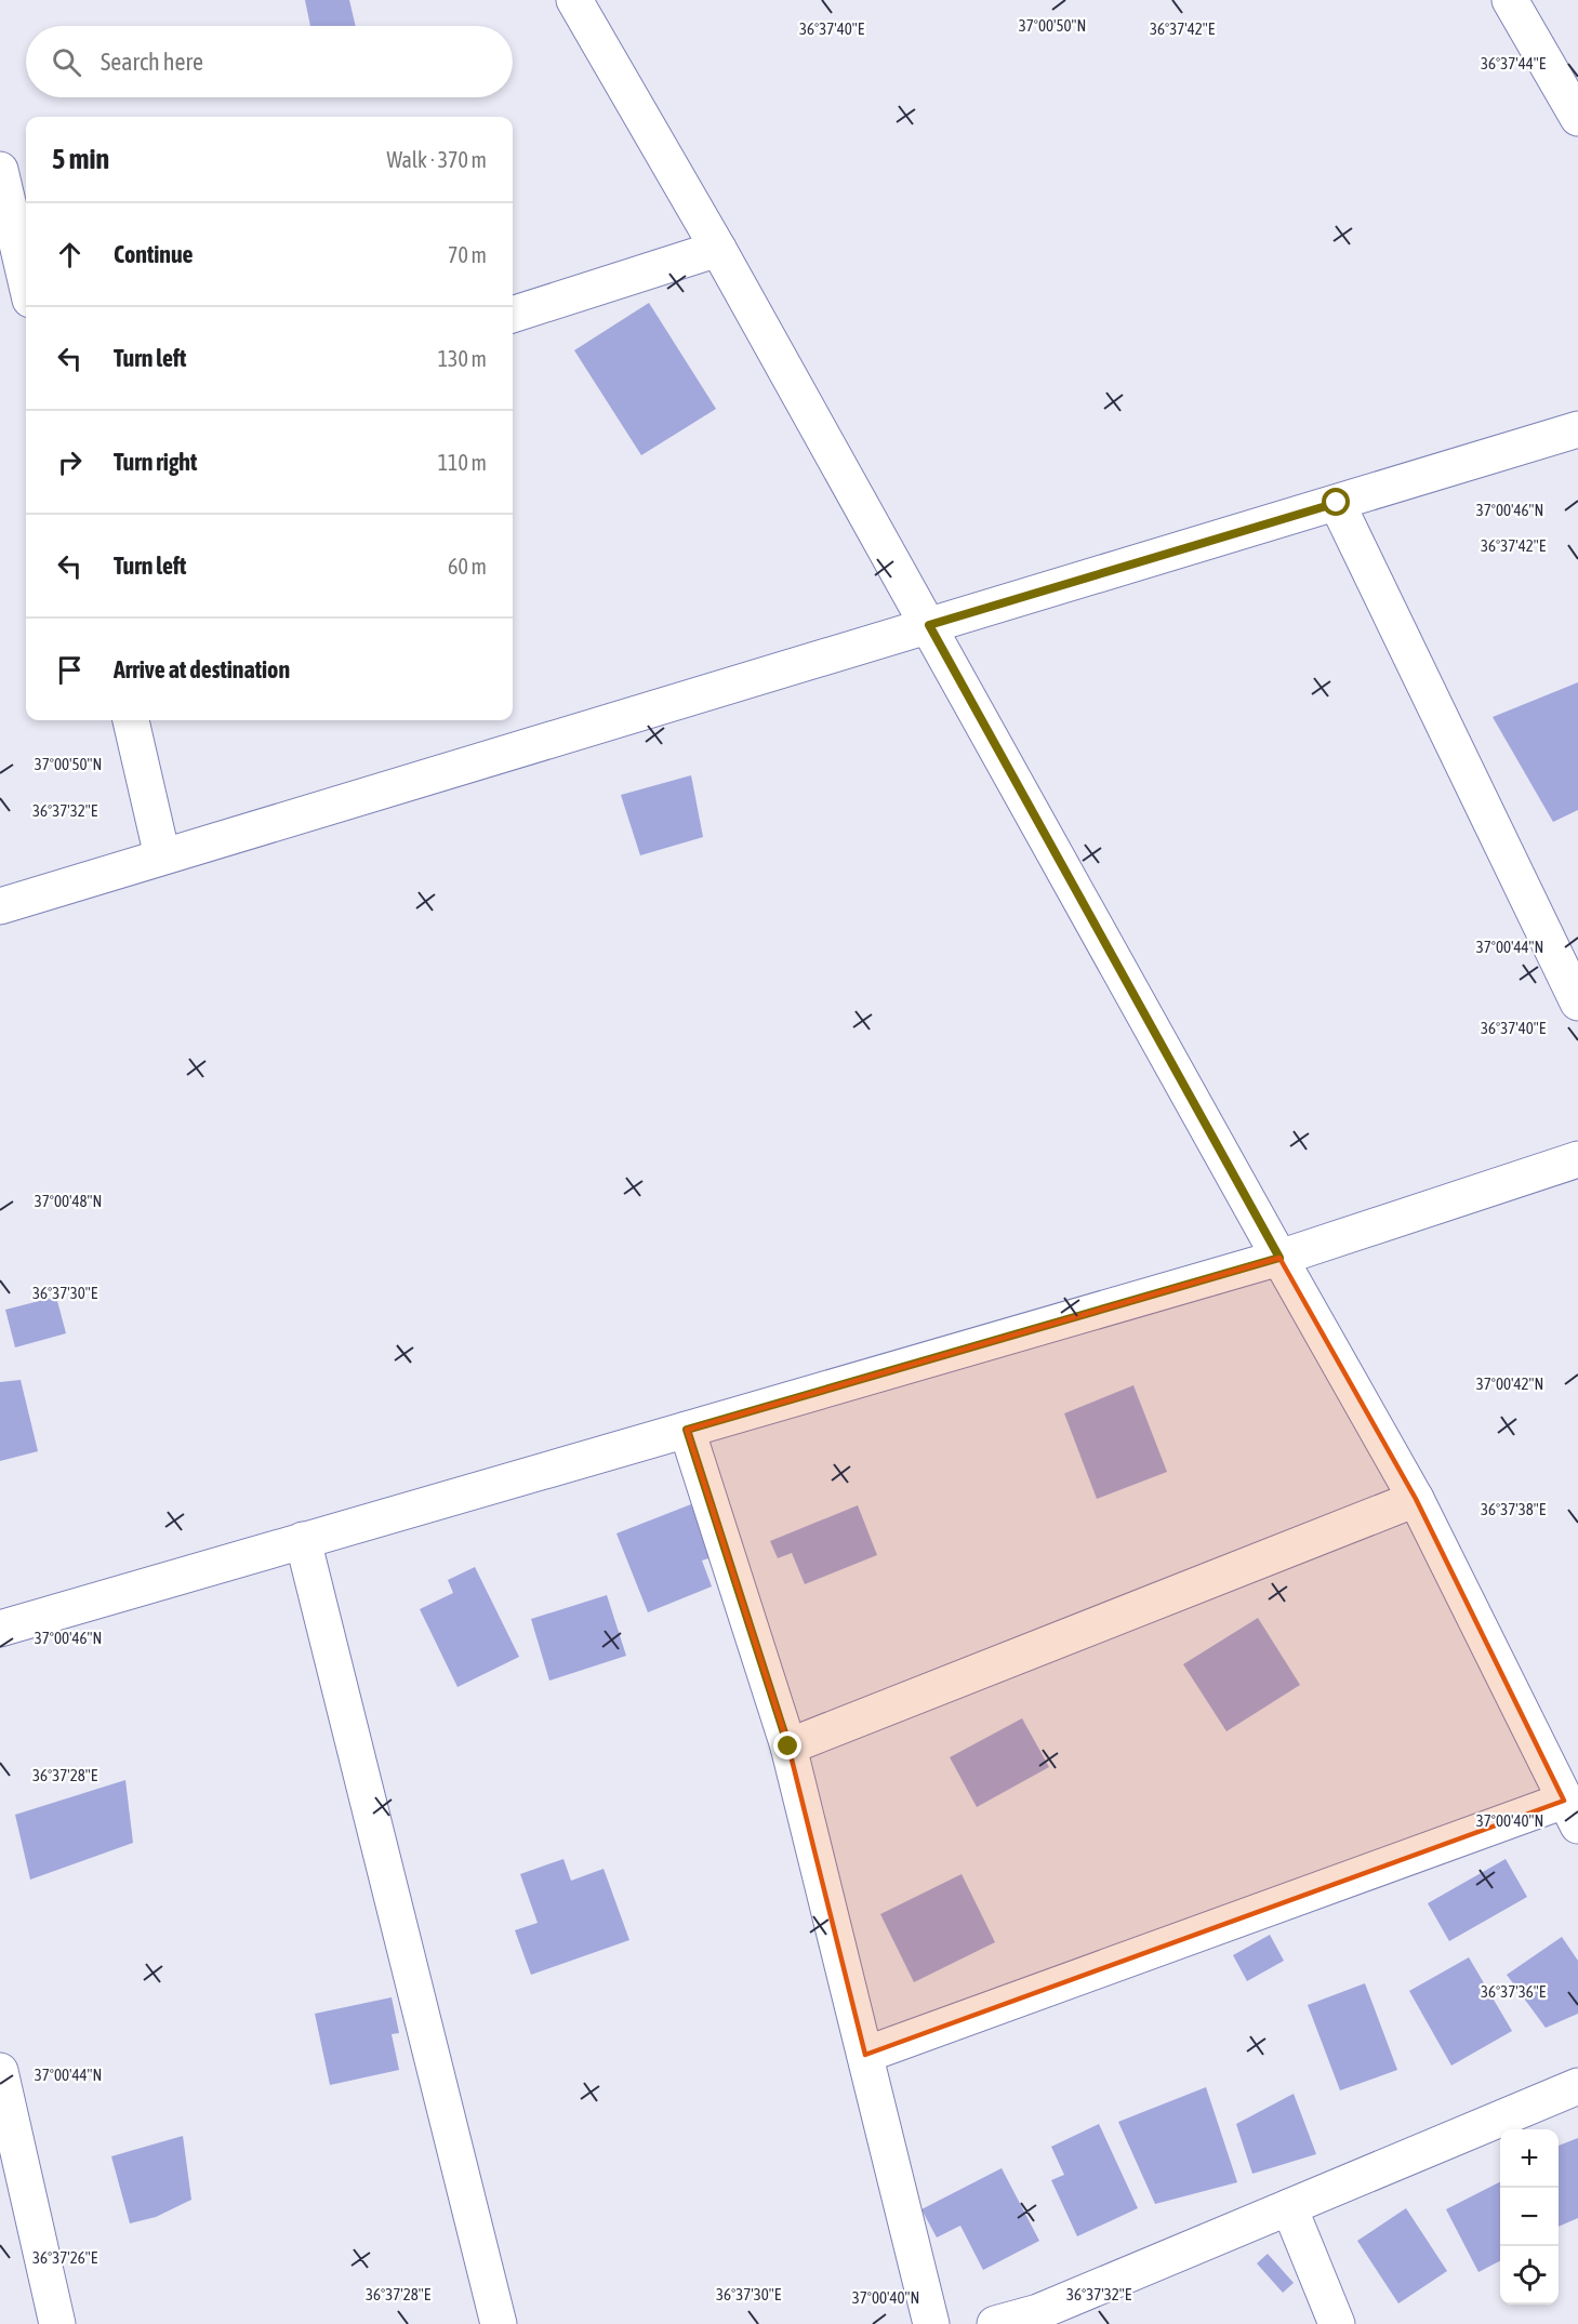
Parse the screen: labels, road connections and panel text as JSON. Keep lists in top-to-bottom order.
{
  "page": {
    "search": "Search here",
    "heading": ["5 min", "Walk · 370 m"],
    "list": [
      ["Continue", "70 m"],
      ["Turn left", "130 m"],
      ["Turn right", "110 m"],
      ["Turn left", "60 m"],
      "Arrive at destination"
    ],
    "map_buttons": ["+", "−"]
  },
  "coordinates": [
    "37°00'50\"N",
    "36°37'40\"E",
    "36°37'42\"E",
    "36°37'44\"E",
    "37°00'46\"N",
    "36°37'32\"E",
    "37°00'44\"N",
    "37°00'48\"N",
    "36°37'30\"E",
    "37°00'42\"N",
    "36°37'38\"E",
    "36°37'28\"E",
    "37°00'40\"N",
    "36°37'36\"E",
    "36°37'26\"E"
  ]
}
